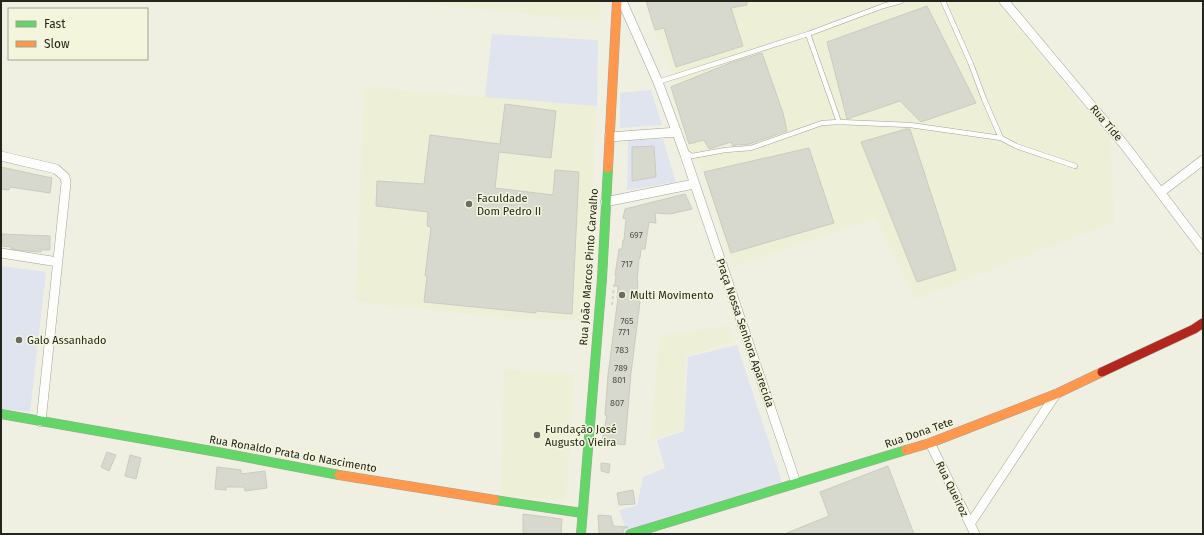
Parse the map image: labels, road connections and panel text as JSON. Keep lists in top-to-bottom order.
{
  "streets": {
    "street": [
      "Rua Tide",
      "Rua João Marcos Pinto Carvalho",
      "Praça Nossa Senhora Aparecida",
      "Rua Dona Tete",
      "Rua Ronaldo Prata do Nascimento",
      "Rua Queiroz"
    ]
  },
  "crossings": [
    ["Rua João Marcos Pinto Carvalho", "Rua Ronaldo Prata do Nascimento"],
    ["Praça Nossa Senhora Aparecida", "Rua Dona Tete"],
    ["Rua Dona Tete", "Rua Queiroz"]
  ],
  "places": [
    "Faculdade Dom Pedro II",
    "Multi Movimento",
    "Galo Assanhado",
    "Fundação José Augusto Vieira"
  ],
  "house_numbers": [
    "697",
    "717",
    "765",
    "771",
    "783",
    "789",
    "801",
    "807"
  ],
  "legend": ["Fast", "Slow"]
}
